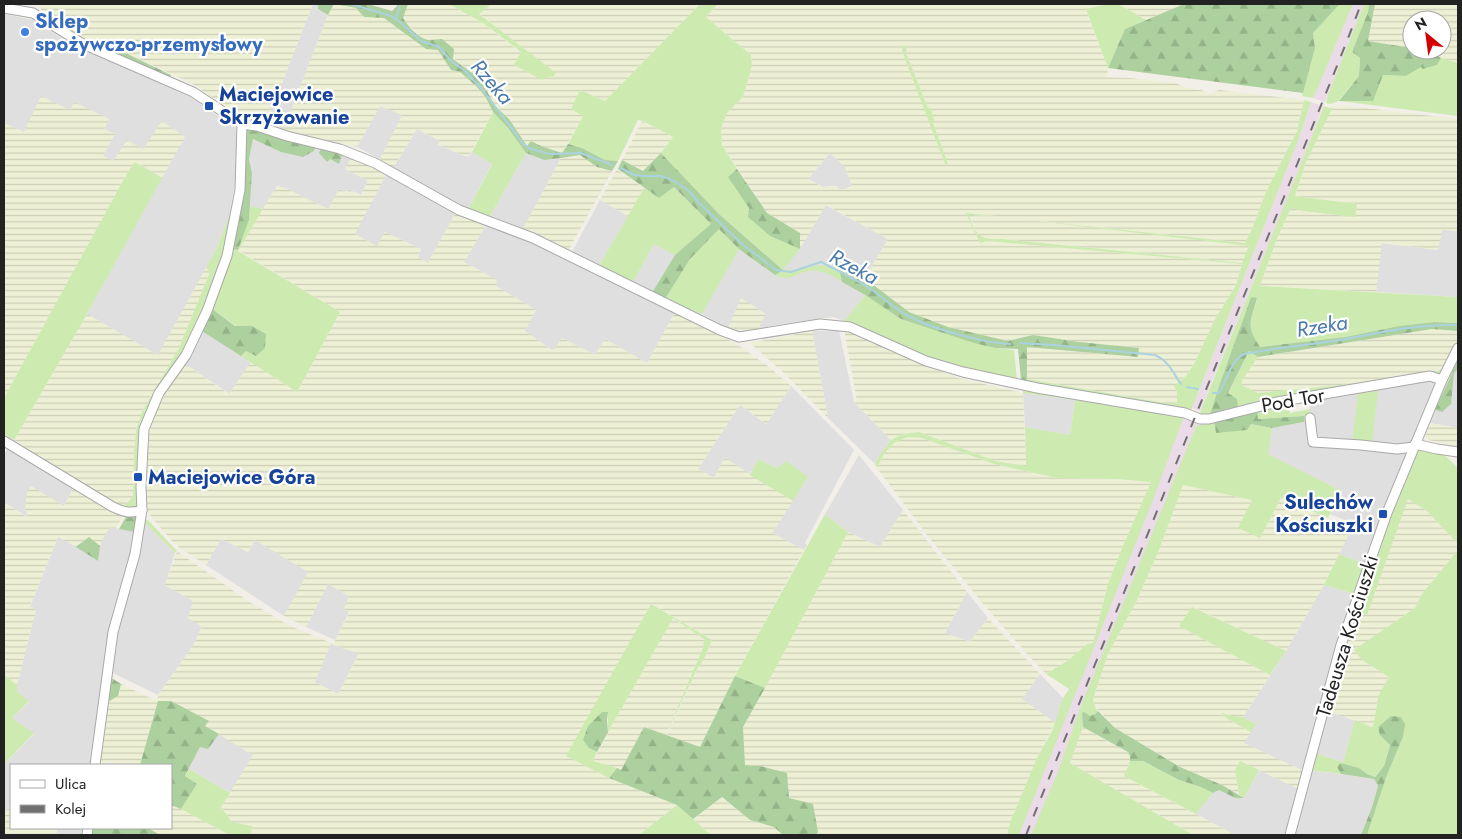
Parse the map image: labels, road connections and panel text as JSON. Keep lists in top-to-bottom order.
{
  "streets": {
    "street": ["Pod Tor", "Tadeusza Kościuszki"]
  },
  "crossings": [
    ["Pod Tor", "Tadeusza Kościuszki"]
  ],
  "water": ["Rzeka"],
  "places": {
    "other": ["Sklep spożywczo-przemysłowy"],
    "transit": ["Maciejowice Skrzyżowanie", "Maciejowice Góra", "Sulechów Kościuszki"]
  },
  "legend": ["Ulica", "Kolej"],
  "north": "top left"
}
